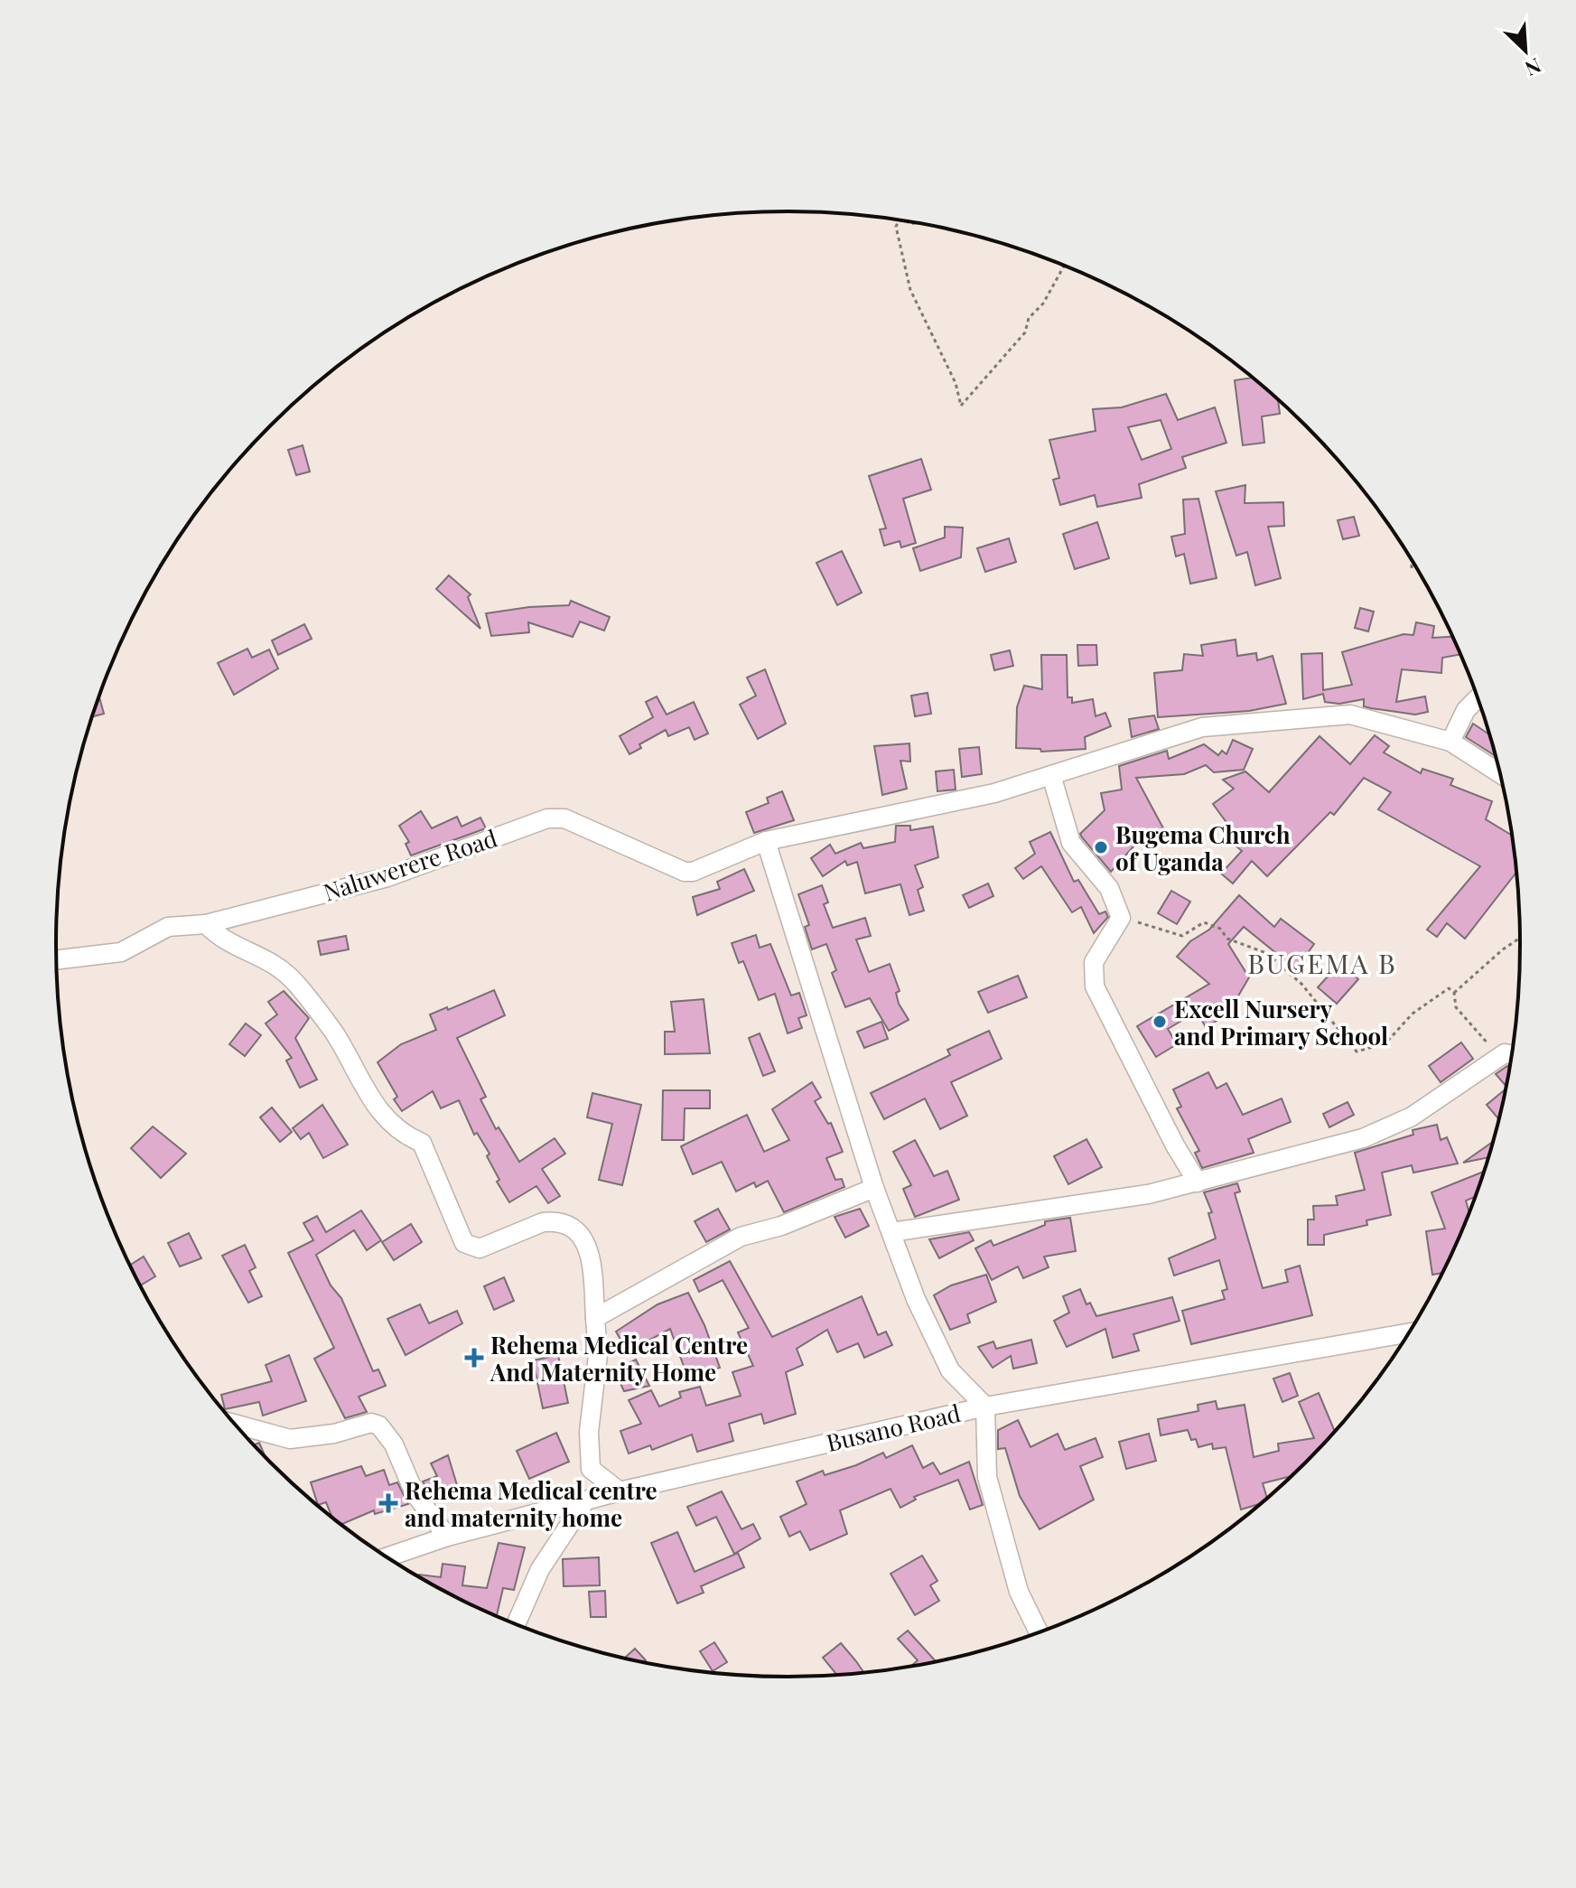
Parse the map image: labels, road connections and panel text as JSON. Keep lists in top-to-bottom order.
{
  "streets": {
    "street": ["Naluwerere Road", "Busano Road"]
  },
  "districts": ["BUGEMA B"],
  "places": {
    "other": ["Bugema Church of Uganda", "Excell Nursery and Primary School"],
    "health": ["Rehema Medical Centre And Maternity Home", "Rehema Medical centre and maternity home"]
  },
  "north": "bottom right"
}
